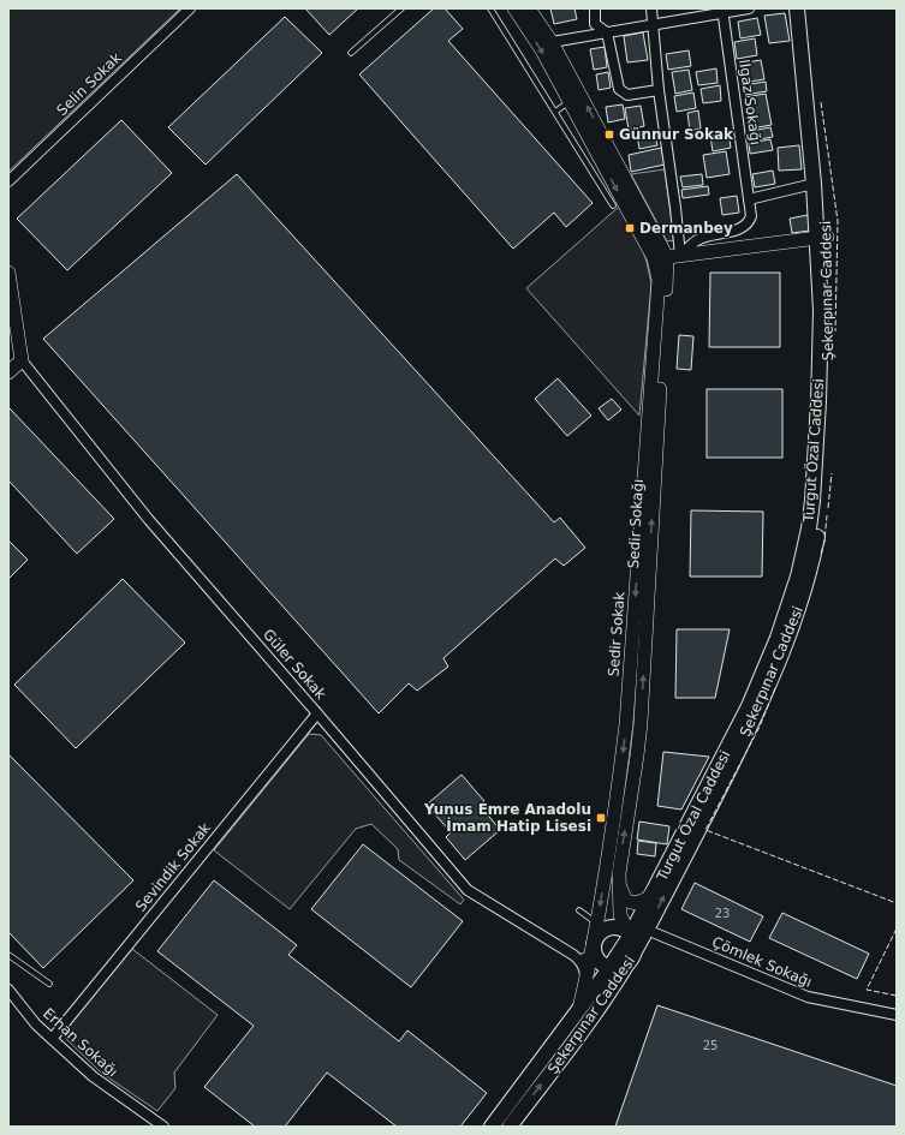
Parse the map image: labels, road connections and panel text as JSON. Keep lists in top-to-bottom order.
{
  "streets": {
    "main road": ["Şekerpınar Caddesi", "Turgut Özal Caddesi"],
    "street": [
      "Selin Sokak",
      "Ilgaz Sokağı",
      "Sedir Sokağı",
      "Sedir Sokak",
      "Güler Sokak",
      "Sevindik Sokak",
      "Çömlek Sokağı",
      "Erhan Sokağı"
    ]
  },
  "crossings": [
    ["Ilgaz Sokağı", "Sedir Sokağı"],
    ["Şekerpınar Caddesi", "Turgut Özal Caddesi"],
    ["Şekerpınar Caddesi", "Çömlek Sokağı"],
    ["Turgut Özal Caddesi", "Sedir Sokağı"],
    ["Turgut Özal Caddesi", "Sedir Sokak"],
    ["Turgut Özal Caddesi", "Çömlek Sokağı"],
    ["Güler Sokak", "Sevindik Sokak"],
    ["Sevindik Sokak", "Erhan Sokağı"]
  ],
  "one_way": ["Şekerpınar Caddesi", "Sedir Sokağı"],
  "places": {
    "transit": ["Günnur Sokak", "Dermanbey", "Yunus Emre Anadolu İmam Hatip Lisesi"]
  },
  "house_numbers": ["23", "25"]
}
